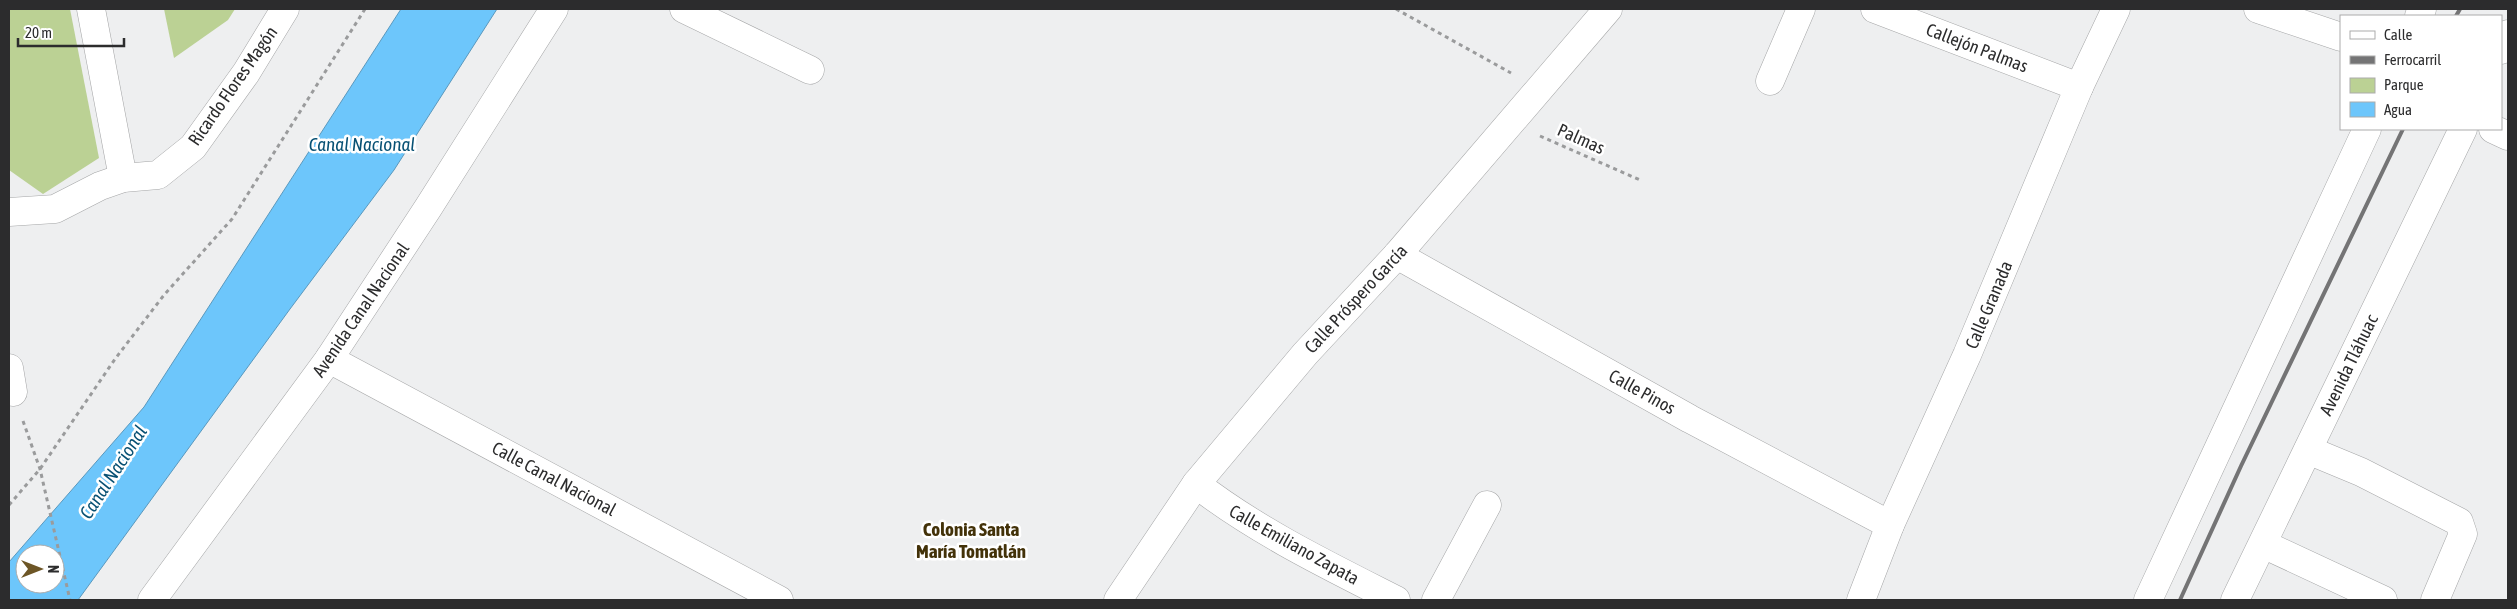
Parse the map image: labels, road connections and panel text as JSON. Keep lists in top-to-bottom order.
{
  "streets": {
    "street": [
      "Callejón Palmas",
      "Ricardo Flores Magón",
      "Calle Próspero García",
      "Calle Granada",
      "Avenida Canal Nacional",
      "Avenida Tláhuac",
      "Calle Pinos",
      "Calle Canal Nacional",
      "Calle Emiliano Zapata"
    ],
    "path": ["Palmas"]
  },
  "crossings": [
    ["Callejón Palmas", "Calle Granada"],
    ["Palmas", "Calle Próspero García"],
    ["Calle Próspero García", "Calle Pinos"],
    ["Calle Próspero García", "Calle Emiliano Zapata"],
    ["Calle Granada", "Calle Pinos"],
    ["Avenida Canal Nacional", "Calle Canal Nacional"]
  ],
  "districts": ["Colonia Santa María Tomatlán"],
  "water": ["Canal Nacional"],
  "legend": [
    "Calle",
    "Ferrocarril",
    "Parque",
    "Agua"
  ],
  "scale_bar": "20 m",
  "north": "right"
}
